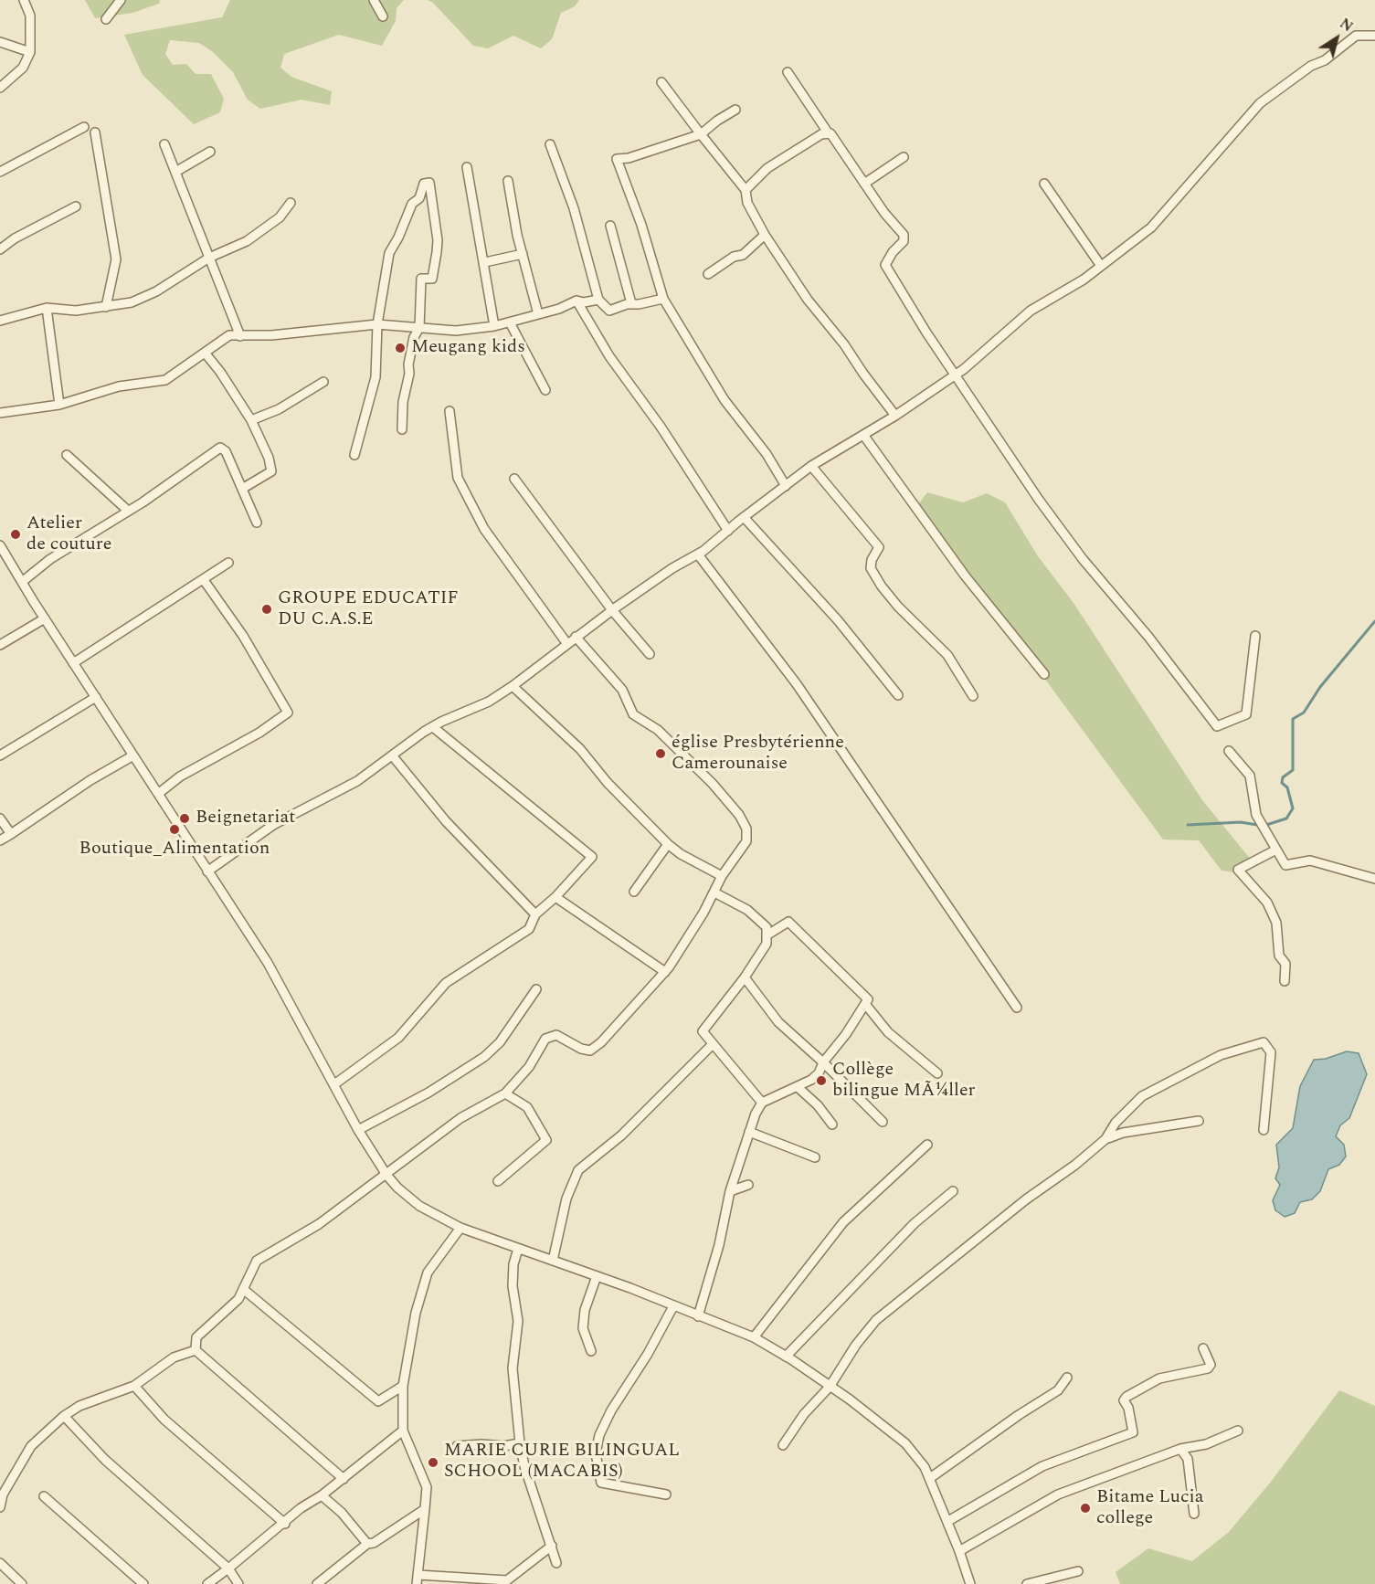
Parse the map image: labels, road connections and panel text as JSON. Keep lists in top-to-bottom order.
{
  "places": [
    "Meugang kids",
    "Atelier de couture",
    "GROUPE EDUCATIF DU C.A.S.E",
    "église Presbytérienne Camerounaise",
    "Beignetariat",
    "Boutique_Alimentation",
    "Collège bilingue MÃ¼ller",
    "MARIE CURIE BILINGUAL SCHOOL (MACABIS)",
    "Bitame Lucia college"
  ],
  "north": "top right"
}
